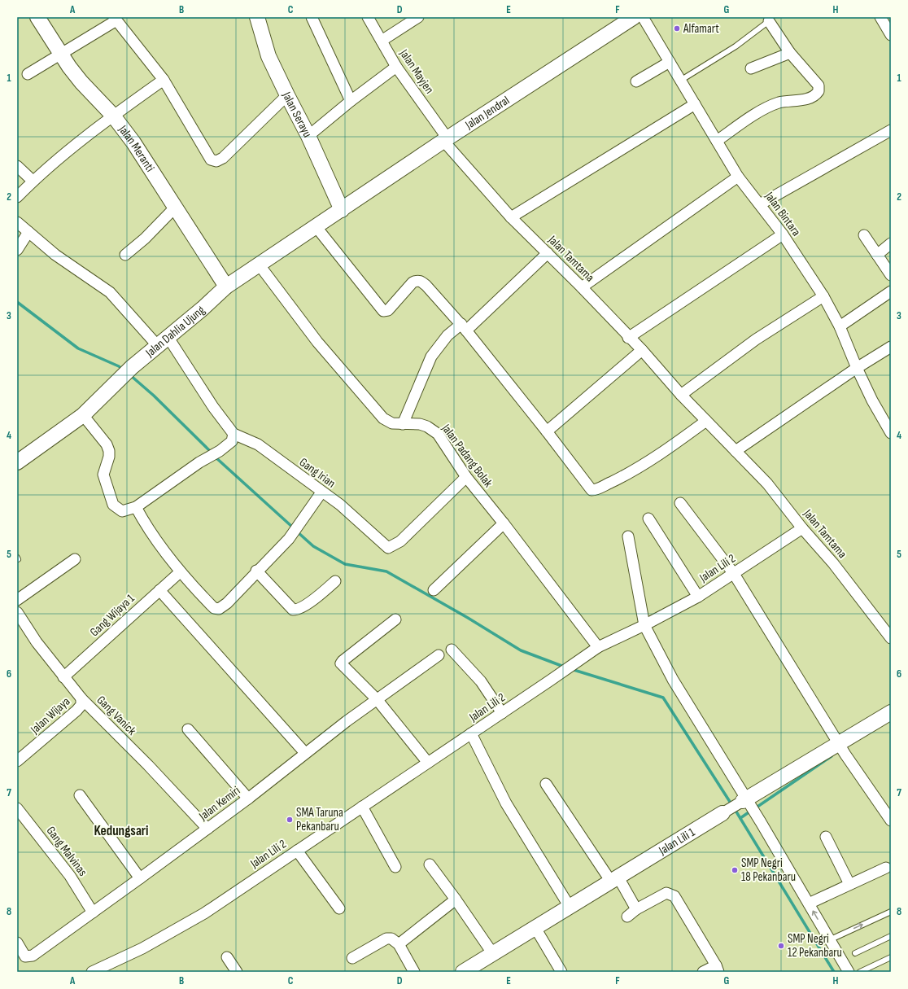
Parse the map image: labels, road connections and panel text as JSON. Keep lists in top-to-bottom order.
{
  "streets": {
    "street": [
      "Jalan Mayjen",
      "Jalan Jendral",
      "Jalan Serayu",
      "Jalan Meranti",
      "Jalan Bintara",
      "Jalan Tamtama",
      "Jalan Dahlia Ujung",
      "Jalan Padang Bolak",
      "Gang Irian",
      "Jalan Lili 2",
      "Gang Wijaya 1",
      "Jalan Wijaya",
      "Gang Vanick",
      "Jalan Kemiri",
      "Jalan Lili 1",
      "Gang Malvinas"
    ]
  },
  "crossings": [
    ["Jalan Mayjen", "Jalan Jendral"],
    ["Jalan Mayjen", "Jalan Tamtama"],
    ["Jalan Jendral", "Jalan Serayu"],
    ["Jalan Jendral", "Jalan Tamtama"],
    ["Jalan Jendral", "Jalan Dahlia Ujung"],
    ["Jalan Serayu", "Jalan Dahlia Ujung"],
    ["Jalan Meranti", "Jalan Dahlia Ujung"],
    ["Jalan Tamtama", "Jalan Lili 2"],
    ["Jalan Dahlia Ujung", "Jalan Padang Bolak"],
    ["Jalan Dahlia Ujung", "Gang Irian"],
    ["Jalan Padang Bolak", "Gang Irian"],
    ["Jalan Padang Bolak", "Jalan Lili 2"],
    ["Gang Wijaya 1", "Gang Vanick"],
    ["Jalan Wijaya", "Gang Vanick"],
    ["Gang Vanick", "Jalan Kemiri"],
    ["Jalan Kemiri", "Gang Malvinas"]
  ],
  "districts": ["Kedungsari"],
  "places": [
    "Alfamart",
    "SMA Taruna Pekanbaru",
    "SMP Negri 18 Pekanbaru",
    "SMP Negri 12 Pekanbaru"
  ],
  "grid": {
    "columns": [
      "A",
      "B",
      "C",
      "D",
      "E",
      "F",
      "G",
      "H"
    ],
    "rows": [
      "1",
      "2",
      "3",
      "4",
      "5",
      "6",
      "7",
      "8"
    ]
  }
}
